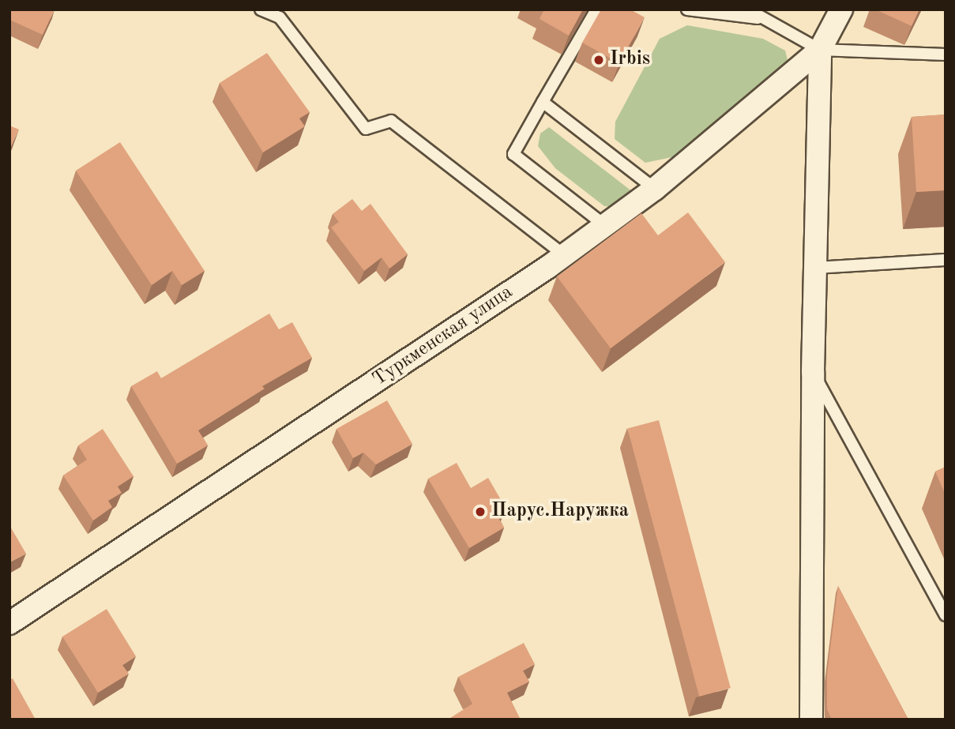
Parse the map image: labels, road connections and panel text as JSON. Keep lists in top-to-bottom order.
{
  "streets": {
    "street": ["Туркменская улица"]
  },
  "places": ["Irbis", "Парус.Наружка"]
}
